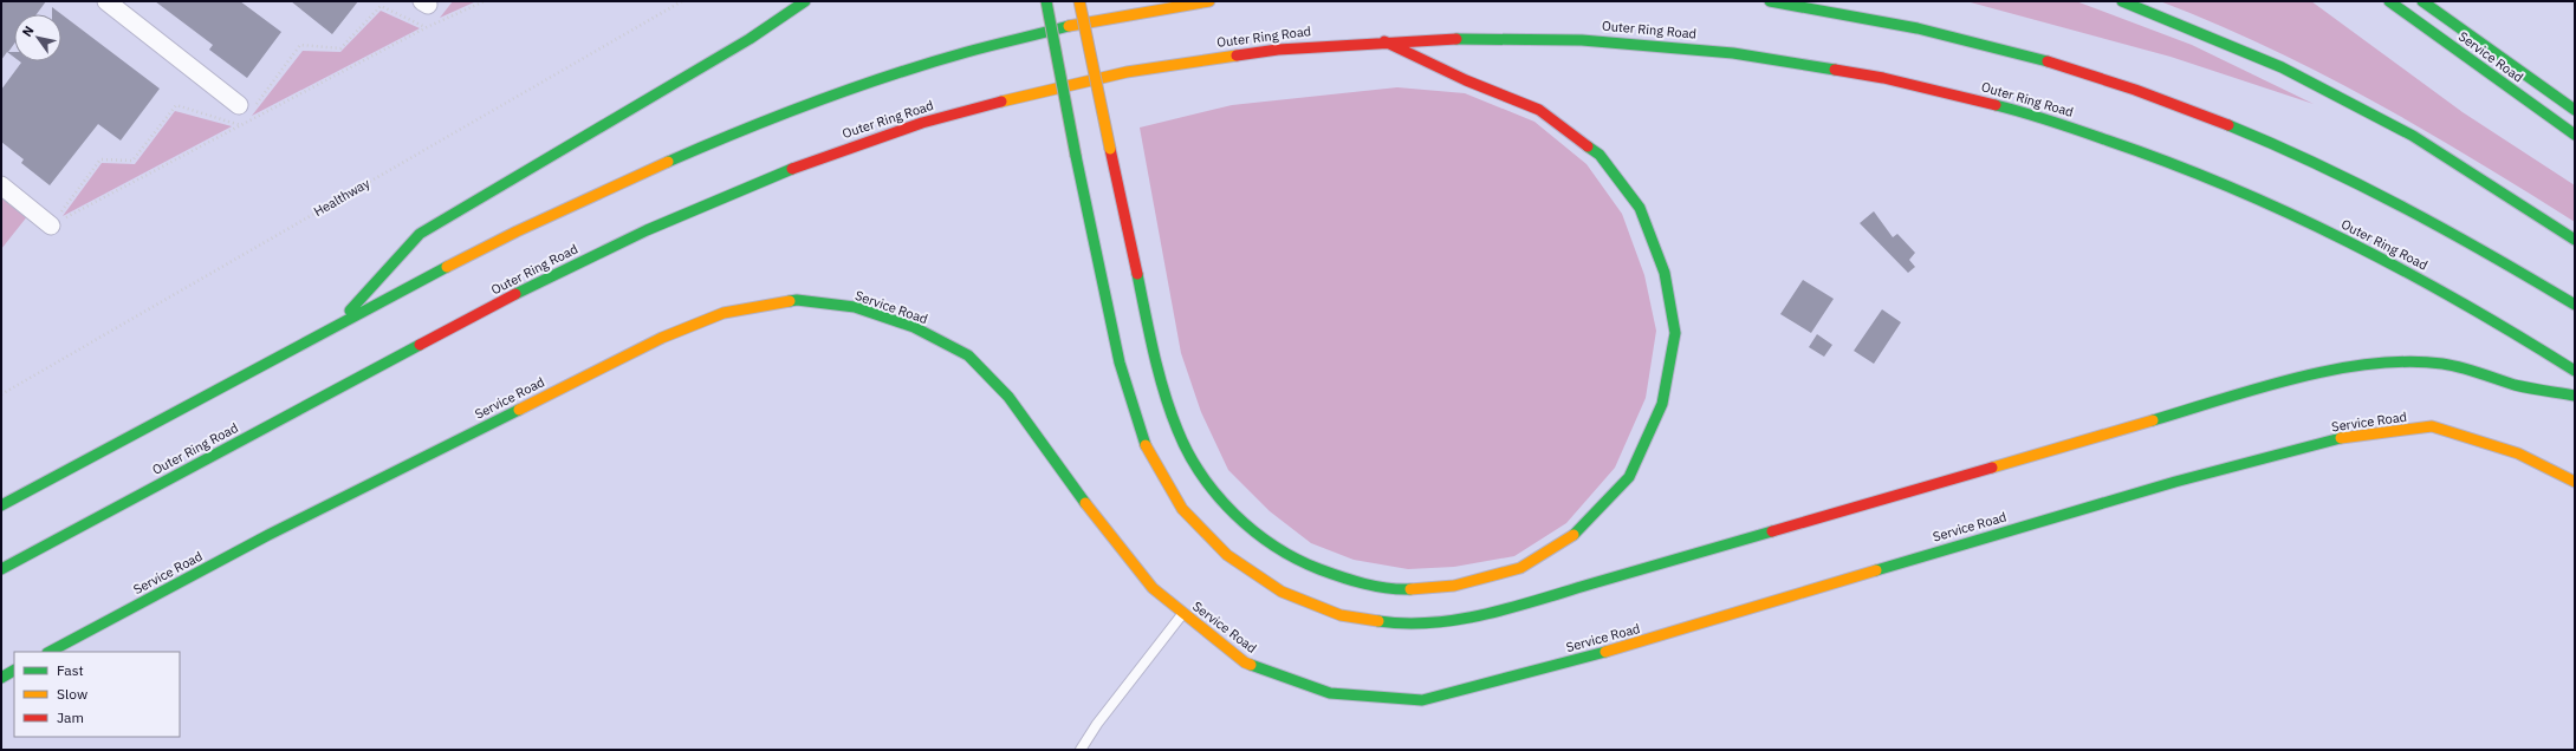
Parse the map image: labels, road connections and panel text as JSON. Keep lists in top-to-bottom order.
{
  "streets": {
    "main road": ["Outer Ring Road", "Service Road"],
    "path": ["Healthway"]
  },
  "legend": ["Fast", "Slow", "Jam"],
  "north": "top left"
}
